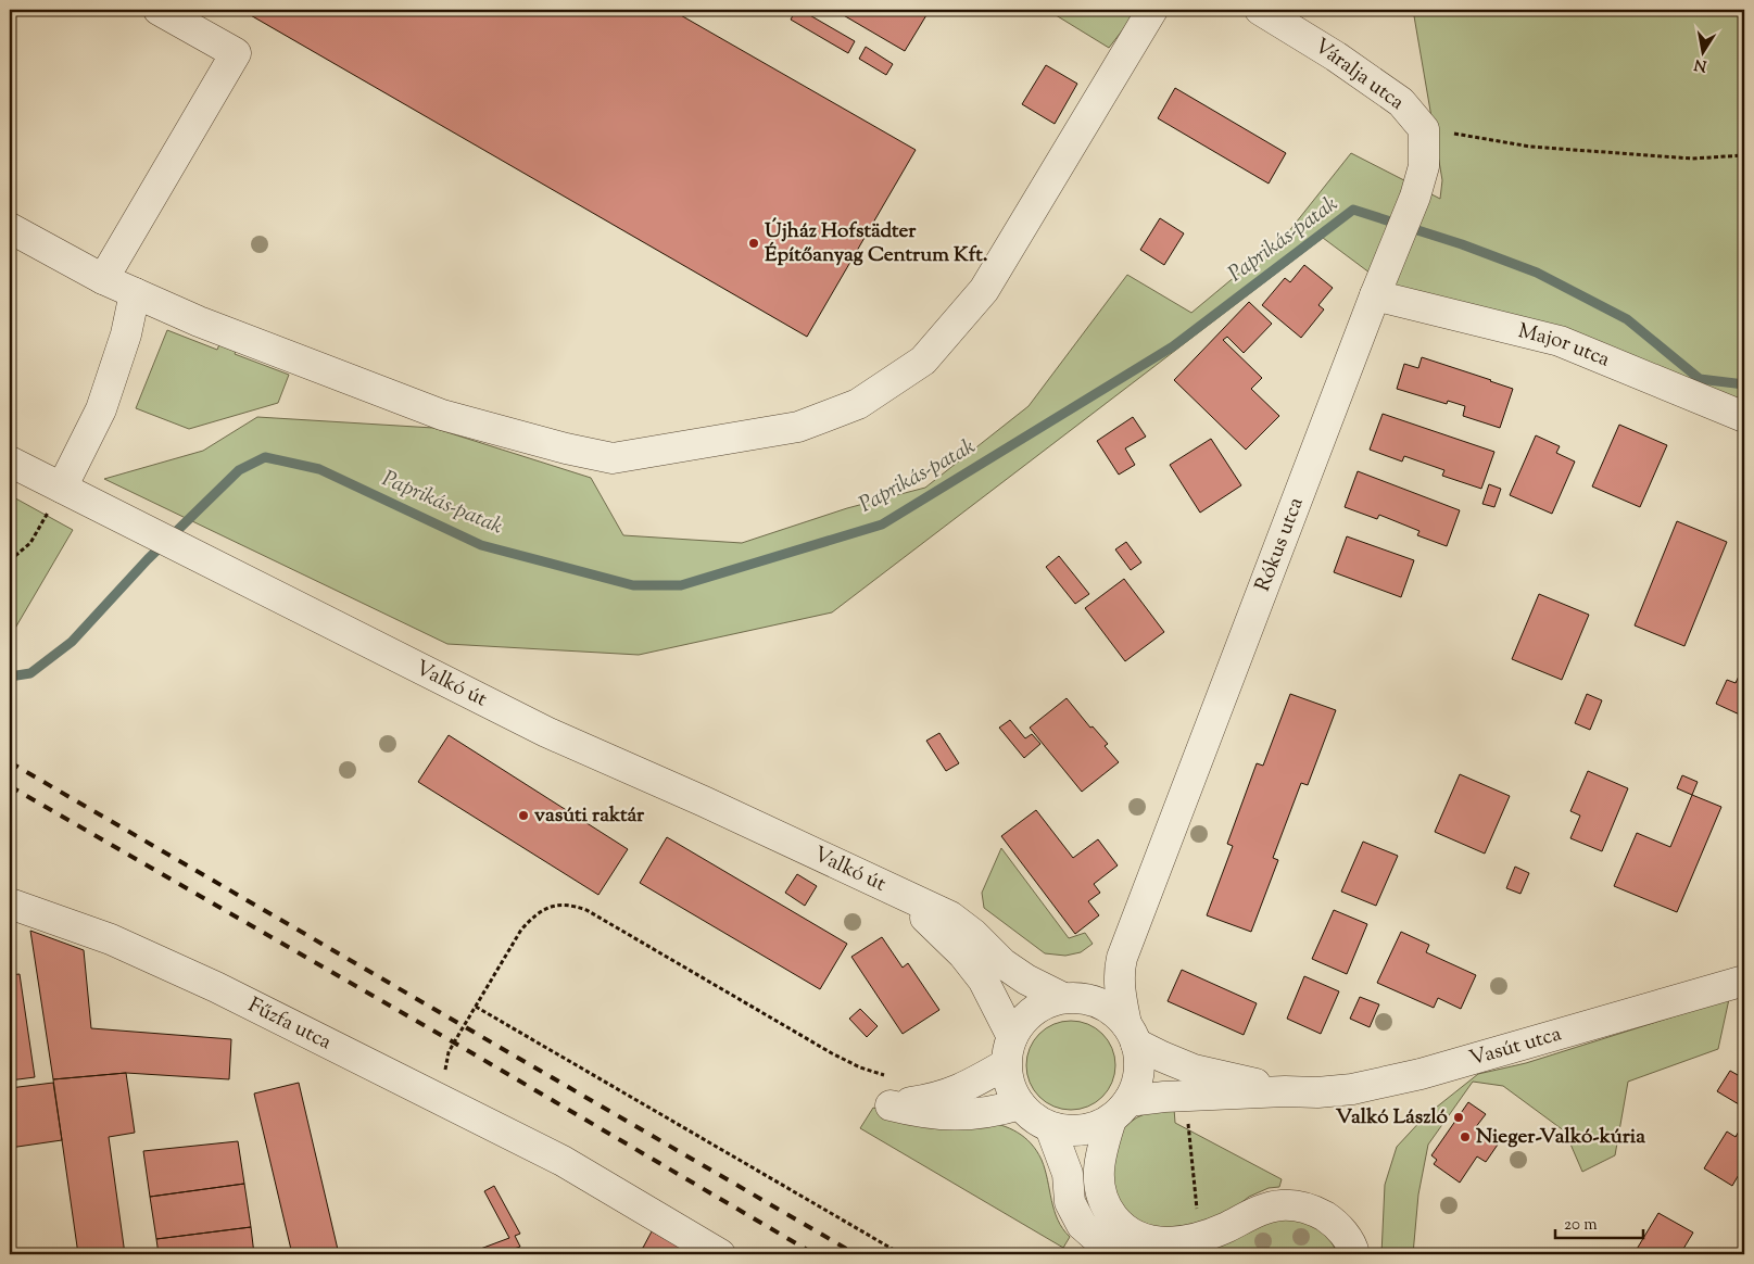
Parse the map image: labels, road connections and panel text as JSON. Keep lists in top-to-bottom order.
{
  "streets": {
    "street": [
      "Váralja utca",
      "Major utca",
      "Rókus utca",
      "Valkó út",
      "Fűzfa utca",
      "Vasút utca"
    ]
  },
  "crossings": [
    ["Váralja utca", "Rókus utca"],
    ["Major utca", "Rókus utca"],
    ["Rókus utca", "Valkó út"],
    ["Rókus utca", "Vasút utca"],
    ["Valkó út", "Vasút utca"]
  ],
  "water": ["Paprikás-patak"],
  "places": [
    "Újház Hofstädter Építőanyag Centrum Kft.",
    "vasúti raktár",
    "Valkó László",
    "Nieger-Valkó-kúria"
  ],
  "scale_bar": "20 m",
  "north": "bottom"
}
